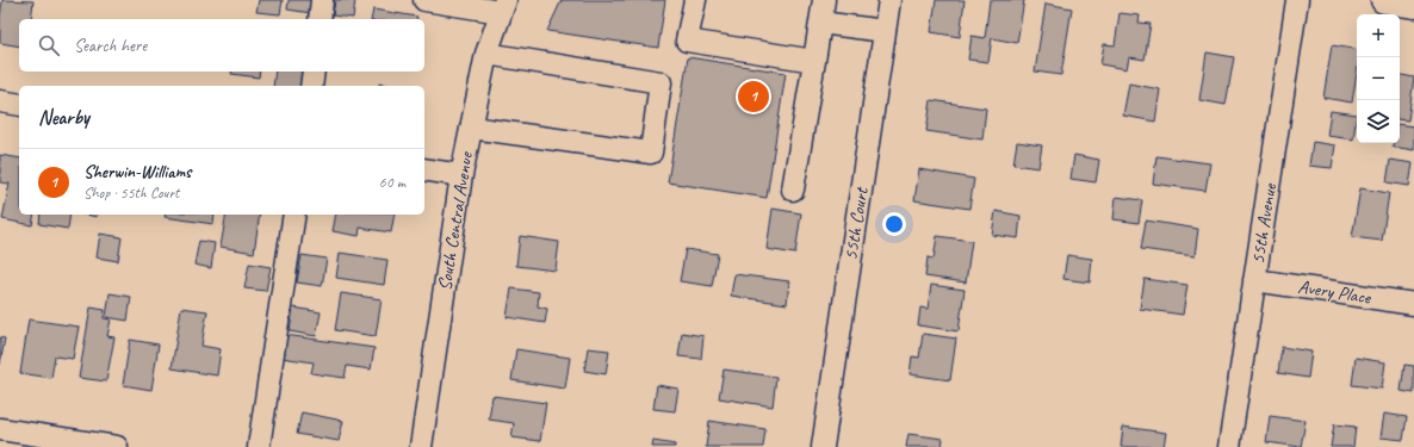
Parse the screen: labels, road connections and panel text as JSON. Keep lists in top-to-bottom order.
{
  "streets": {
    "street": [
      "South Central Avenue",
      "55th Court",
      "55th Avenue",
      "Avery Place"
    ]
  },
  "crossings": [
    ["55th Avenue", "Avery Place"]
  ],
  "page": {
    "map_buttons": ["+", "−"],
    "search": "Search here",
    "pins": "1",
    "heading": "Nearby",
    "list": [
      {
        "mark": "1",
        "name": "Sherwin-Williams",
        "note": "Shop · 55th Court",
        "value": "60 m"
      }
    ]
  }
}
